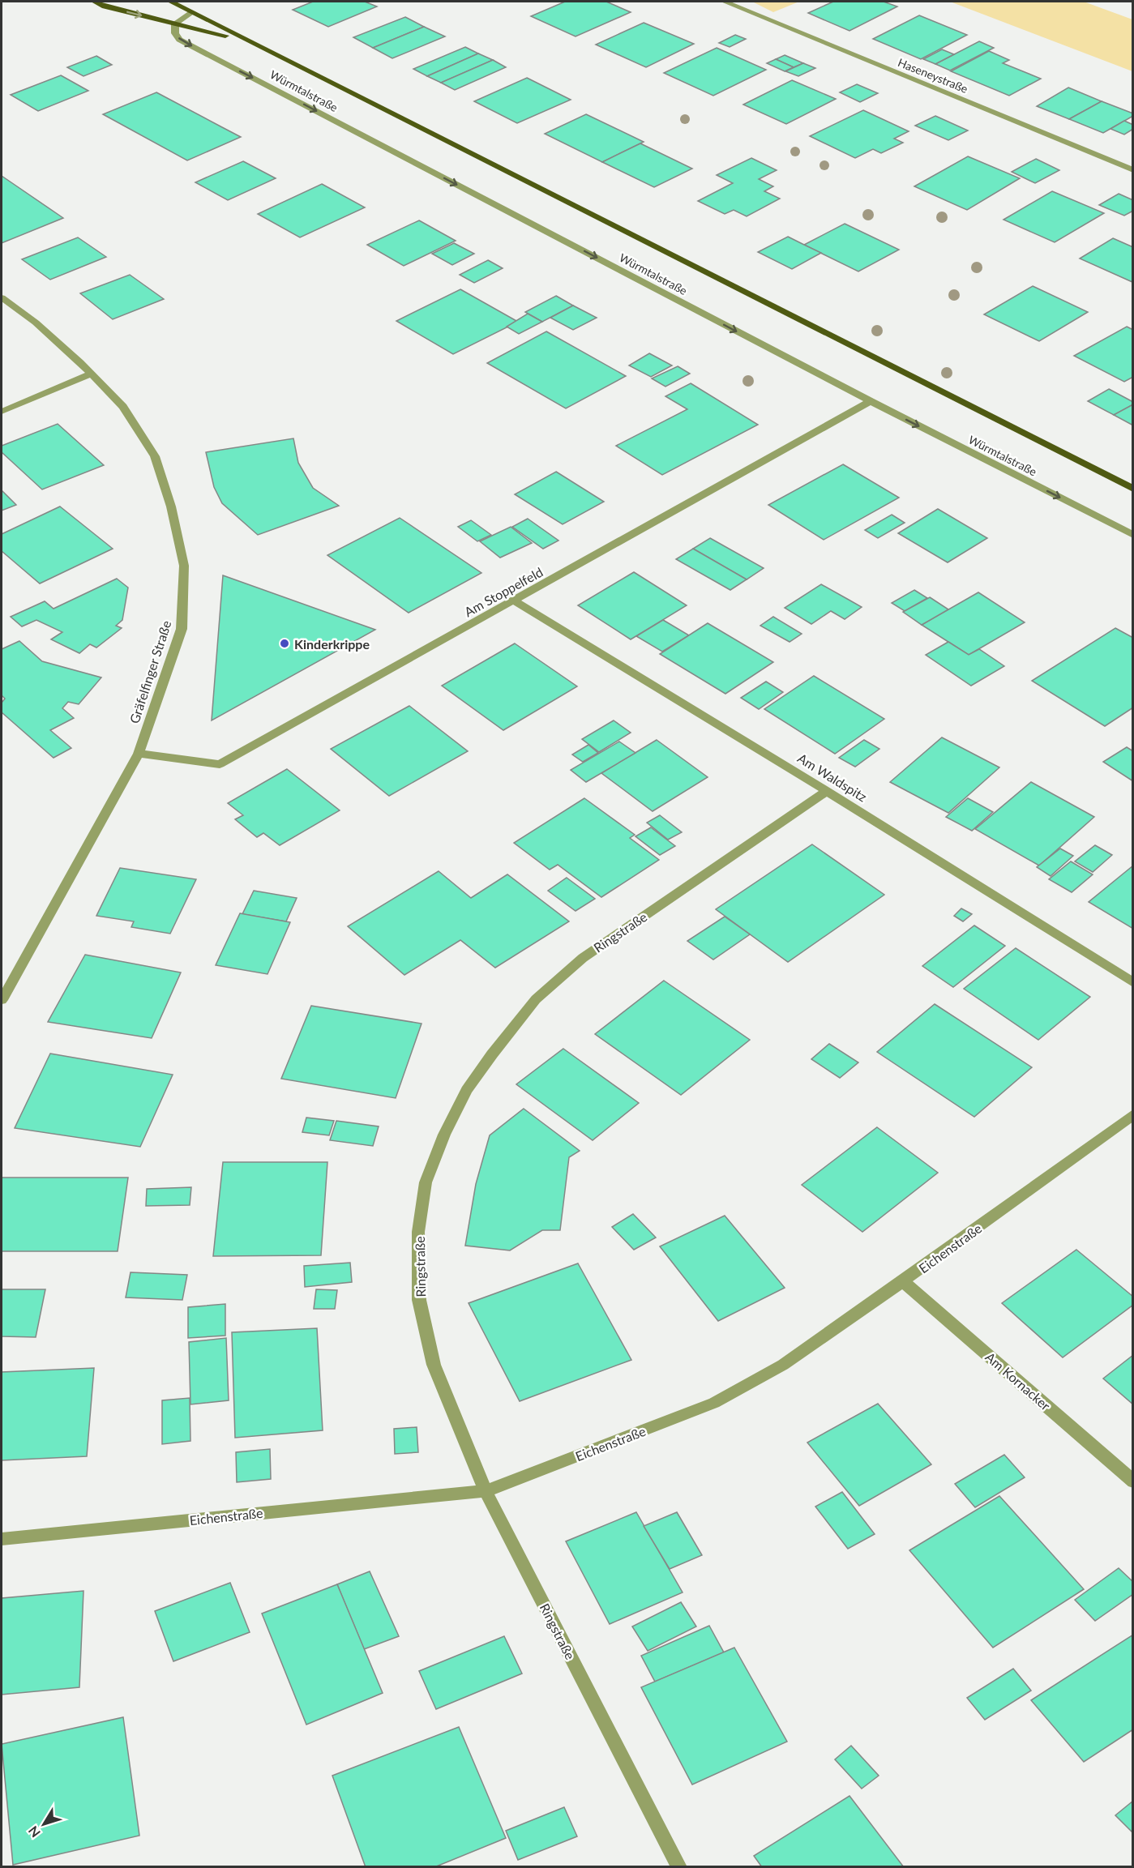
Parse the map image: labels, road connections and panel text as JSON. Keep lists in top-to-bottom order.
{
  "streets": {
    "main road": ["Würmtalstraße"],
    "street": [
      "Haseneystraße",
      "Am Stoppelfeld",
      "Gräfelfinger Straße",
      "Am Waldspitz",
      "Ringstraße",
      "Eichenstraße",
      "Am Kornacker"
    ]
  },
  "crossings": [
    ["Würmtalstraße", "Am Stoppelfeld"],
    ["Am Stoppelfeld", "Gräfelfinger Straße"],
    ["Am Stoppelfeld", "Am Waldspitz"],
    ["Am Waldspitz", "Ringstraße"],
    ["Ringstraße", "Eichenstraße"],
    ["Eichenstraße", "Am Kornacker"]
  ],
  "places": ["Kinderkrippe"],
  "north": "bottom left"
}
